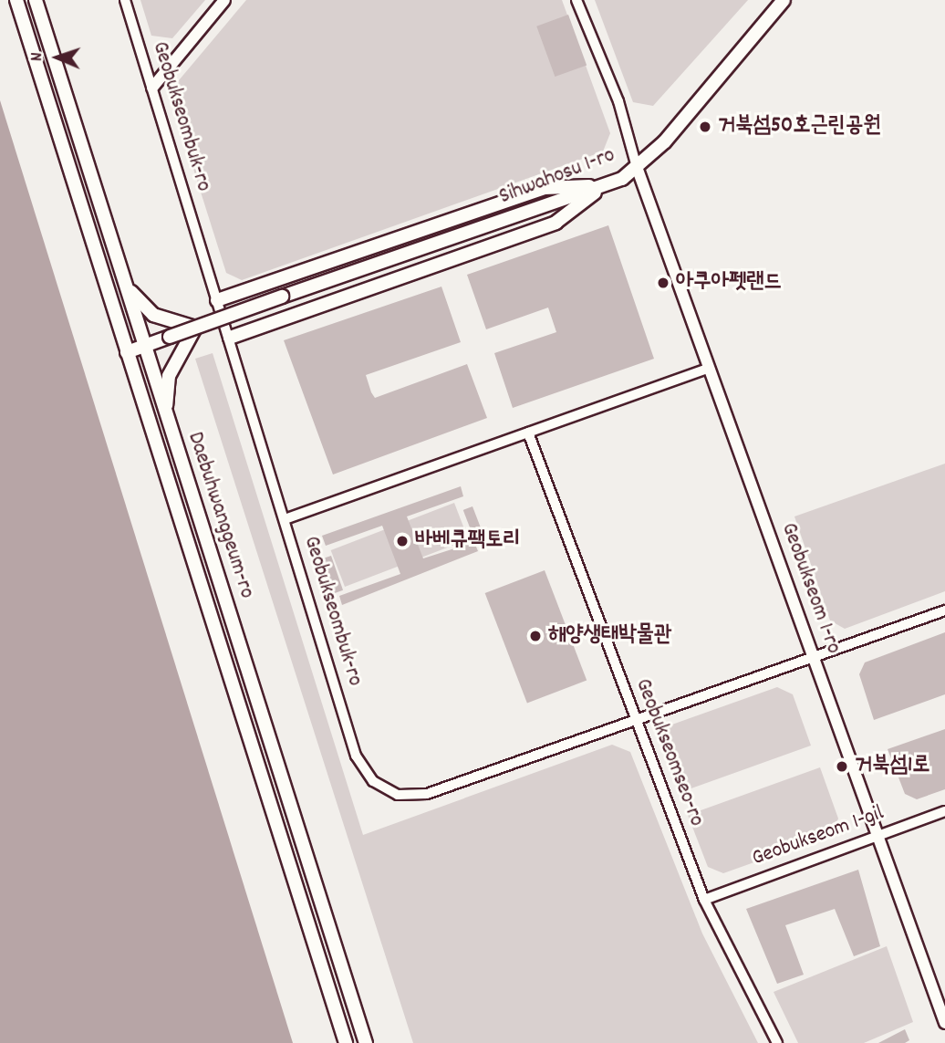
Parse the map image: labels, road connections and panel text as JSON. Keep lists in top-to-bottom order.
{
  "streets": {
    "main road": ["Sihwahosu 1-ro", "Daebuhwanggeum-ro"],
    "street": [
      "Geobukseombuk-ro",
      "Geobukseom 1-ro",
      "Geobukseomseo-ro",
      "Geobukseom 1-gil"
    ]
  },
  "crossings": [
    ["Geobukseombuk-ro", "Geobukseom 1-ro"],
    ["Geobukseombuk-ro", "Geobukseomseo-ro"],
    ["Sihwahosu 1-ro", "Daebuhwanggeum-ro"],
    ["Sihwahosu 1-ro", "Geobukseom 1-ro"],
    ["Geobukseom 1-ro", "Geobukseom 1-gil"],
    ["Geobukseomseo-ro", "Geobukseom 1-gil"]
  ],
  "places": [
    "거북섬50호근린공원",
    "아쿠아펫랜드",
    "바베큐팩토리",
    "해양생태박물관",
    "거북섬1로"
  ],
  "north": "left"
}
